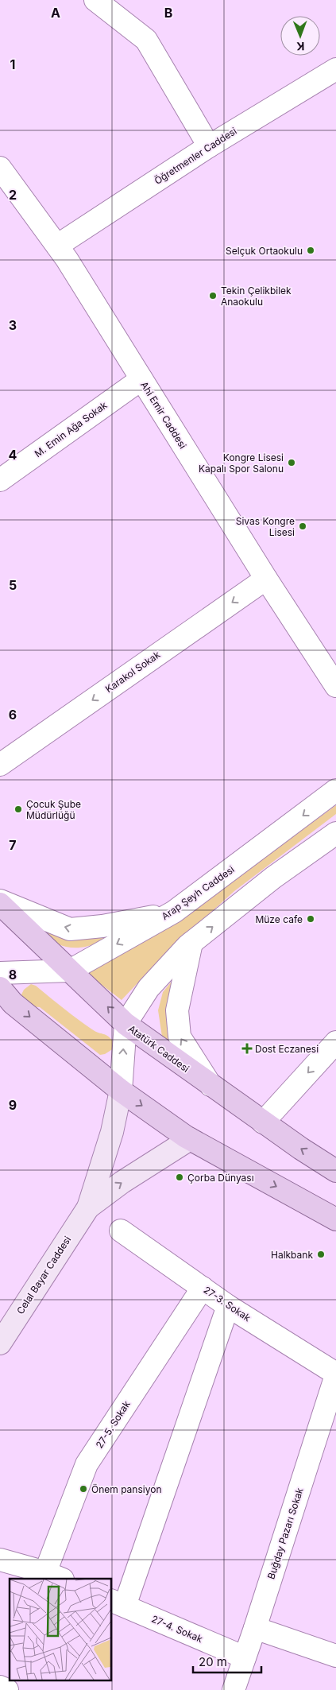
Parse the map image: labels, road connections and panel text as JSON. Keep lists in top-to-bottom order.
{
  "streets": {
    "main road": ["Atatürk Caddesi", "Celal Bayar Caddesi"],
    "street": [
      "Öğretmenler Caddesi",
      "Ahi Emir Caddesi",
      "M. Emin Ağa Sokak",
      "Karakol Sokak",
      "Arap Şeyh Caddesi",
      "27-3. Sokak",
      "27-5. Sokak",
      "Buğday Pazarı Sokak",
      "27-4. Sokak"
    ]
  },
  "crossings": [
    ["Öğretmenler Caddesi", "Ahi Emir Caddesi"],
    ["Ahi Emir Caddesi", "M. Emin Ağa Sokak"],
    ["Ahi Emir Caddesi", "Karakol Sokak"],
    ["Arap Şeyh Caddesi", "Atatürk Caddesi"],
    ["27-3. Sokak", "27-5. Sokak"],
    ["27-3. Sokak", "Buğday Pazarı Sokak"],
    ["Buğday Pazarı Sokak", "27-4. Sokak"]
  ],
  "one_way": ["Karakol Sokak"],
  "places": {
    "other": [
      "Selçuk Ortaokulu",
      "Tekin Çelikbilek Anaokulu",
      "Kongre Lisesi Kapalı Spor Salonu",
      "Sivas Kongre Lisesi",
      "Çocuk Şube Müdürlüğü",
      "Müze cafe",
      "Çorba Dünyası",
      "Halkbank",
      "Önem pansiyon"
    ],
    "health": ["Dost Eczanesi"]
  },
  "scale_bar": "20 m",
  "north": "bottom",
  "grid": {
    "columns": ["A", "B"],
    "rows": [
      "1",
      "2",
      "3",
      "4",
      "5",
      "6",
      "7",
      "8",
      "9"
    ]
  }
}
